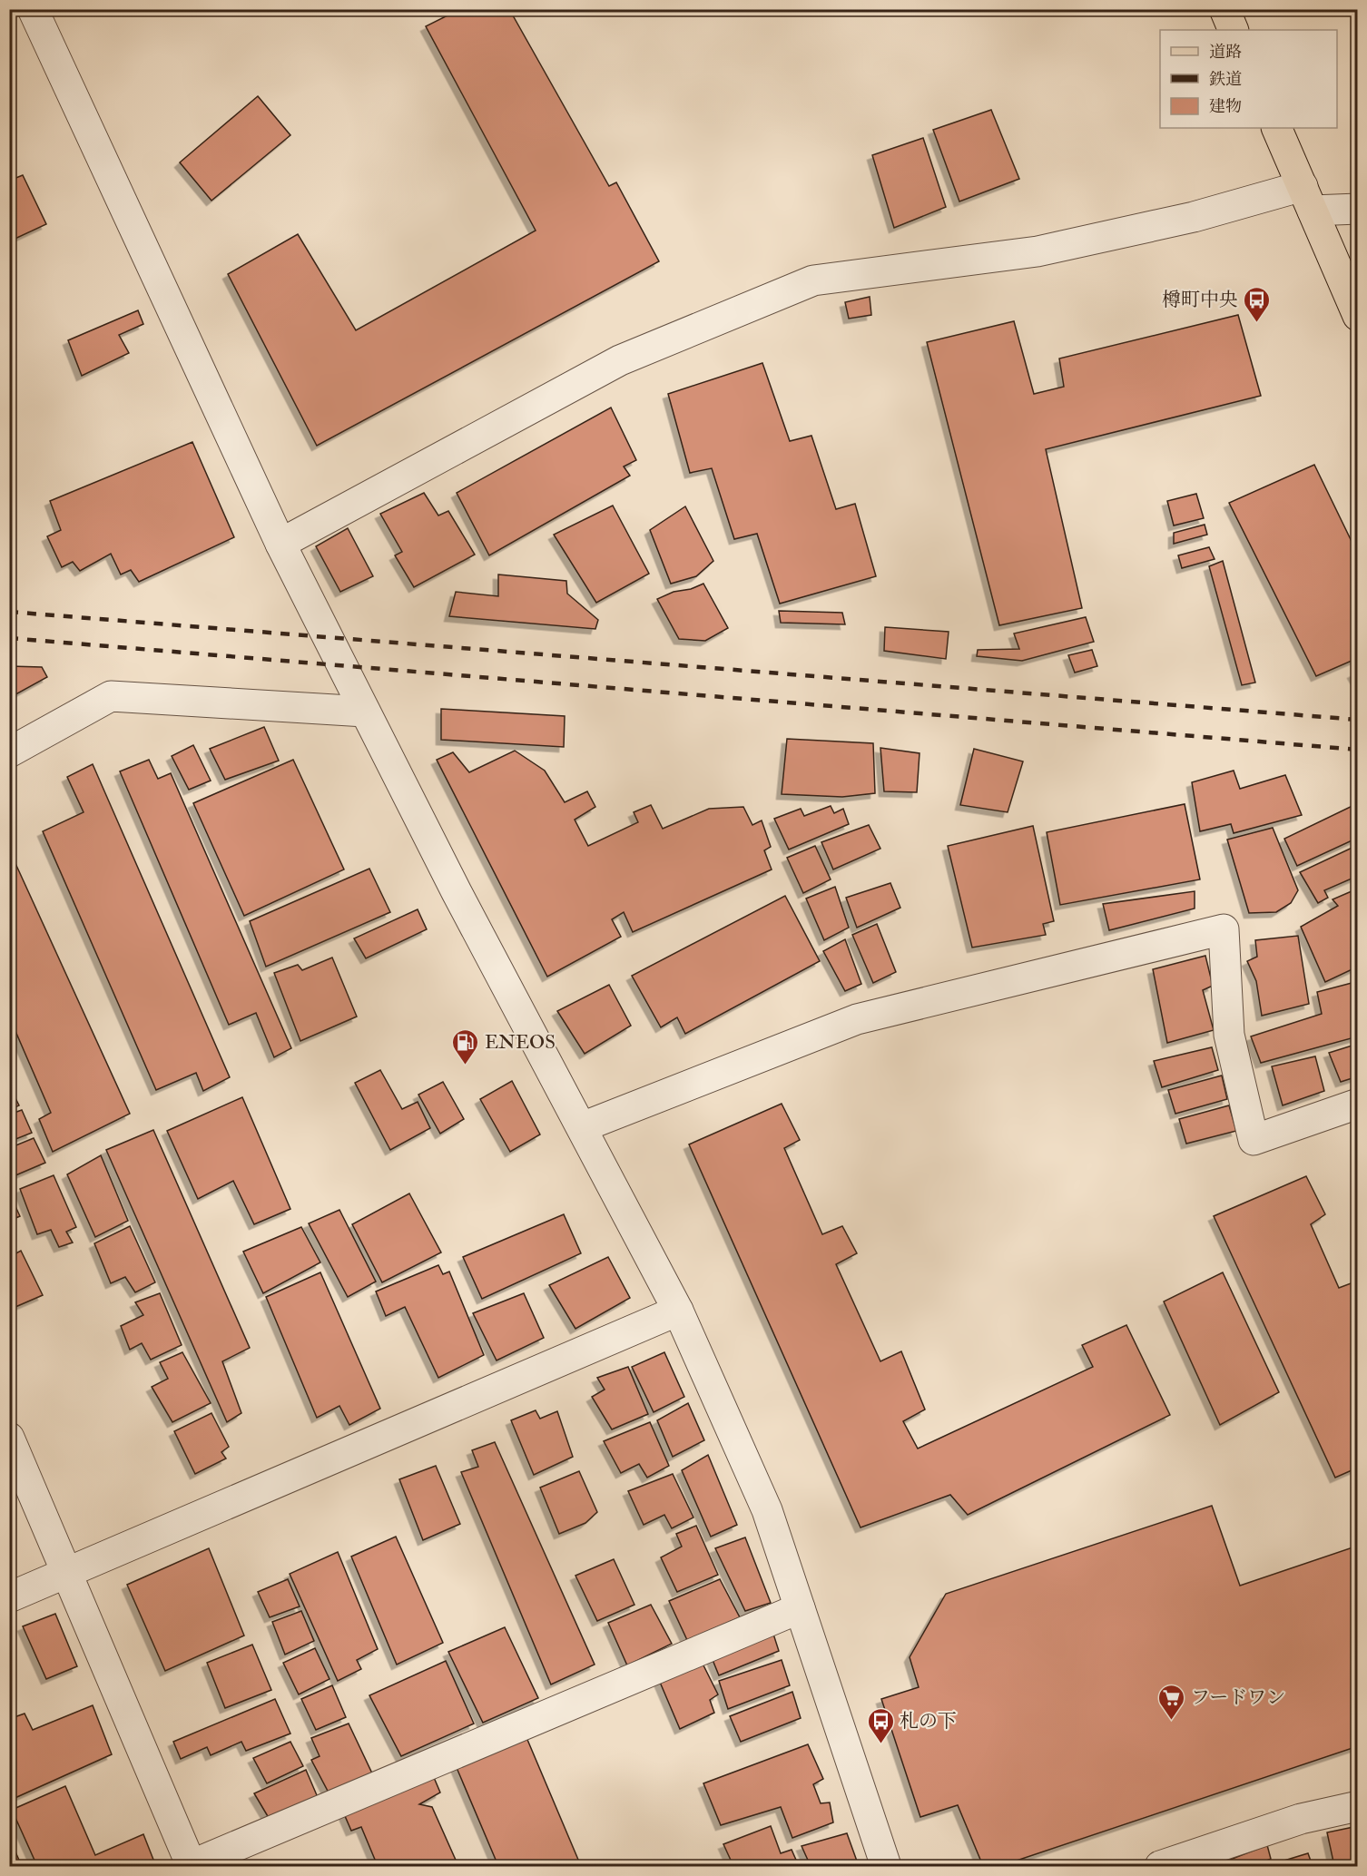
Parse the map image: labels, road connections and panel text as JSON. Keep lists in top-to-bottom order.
{
  "places": {
    "bus stop": ["樽町中央", "札の下"],
    "fuel station": ["ENEOS"],
    "supermarket": ["フードワン"]
  },
  "legend": ["道路", "鉄道", "建物"]
}
